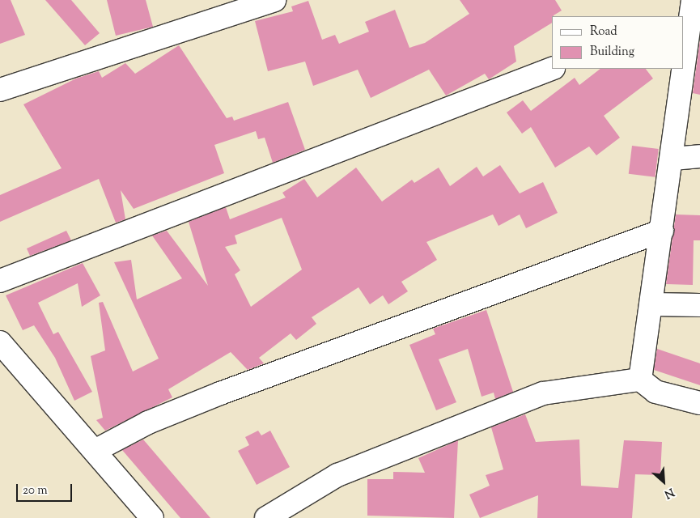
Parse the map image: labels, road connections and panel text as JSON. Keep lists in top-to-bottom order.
{
  "legend": ["Road", "Building"],
  "scale_bar": "20 m",
  "north": "bottom right"
}
